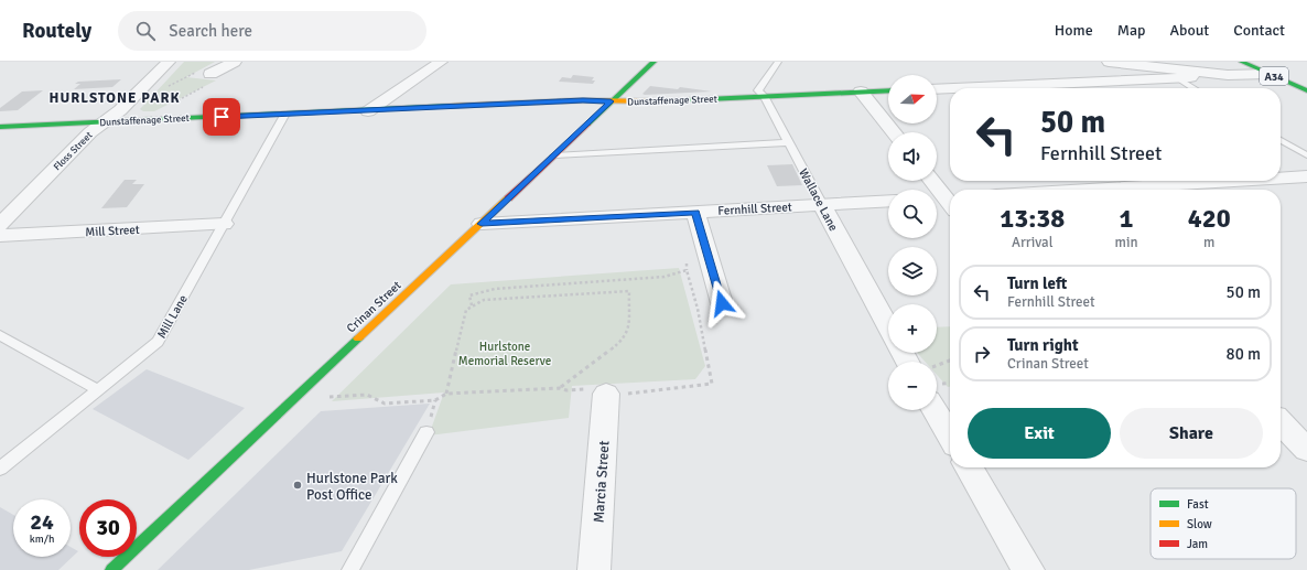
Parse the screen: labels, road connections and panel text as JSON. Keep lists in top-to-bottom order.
{
  "streets": {
    "main road": ["A34", "Dunstaffenage Street", "Crinan Street"],
    "street": [
      "Floss Street",
      "Wallace Lane",
      "Fernhill Street",
      "Mill Street",
      "Marcia Street"
    ],
    "lane": ["Mill Lane"]
  },
  "crossings": [
    ["Dunstaffenage Street", "Floss Street"],
    ["Dunstaffenage Street", "Wallace Lane"],
    ["Dunstaffenage Street", "Crinan Street"],
    ["Dunstaffenage Street", "Mill Lane"],
    ["Wallace Lane", "Fernhill Street"],
    ["Fernhill Street", "Crinan Street"],
    ["Mill Street", "Mill Lane"]
  ],
  "districts": ["HURLSTONE PARK"],
  "parks": ["Hurlstone Memorial Reserve"],
  "places": ["Hurlstone Park Post Office"],
  "legend": ["Fast", "Slow", "Jam"],
  "north": "right",
  "page": {
    "header": "Routely",
    "search": "Search here",
    "nav": [
      "Home",
      "Map",
      "About",
      "Contact"
    ],
    "map_buttons": ["+", "−"],
    "turn": ["50 m", "Fernhill Street"],
    "eta": [
      "13:38",
      "Arrival",
      "1",
      "min",
      "420",
      "m"
    ],
    "list": [
      {
        "name": "Turn left",
        "note": "Fernhill Street",
        "value": "50 m"
      },
      {
        "name": "Turn right",
        "note": "Crinan Street",
        "value": "80 m"
      }
    ],
    "buttons": ["Exit", "Share"],
    "speed": "24 km/h",
    "limit": "30"
  }
}
